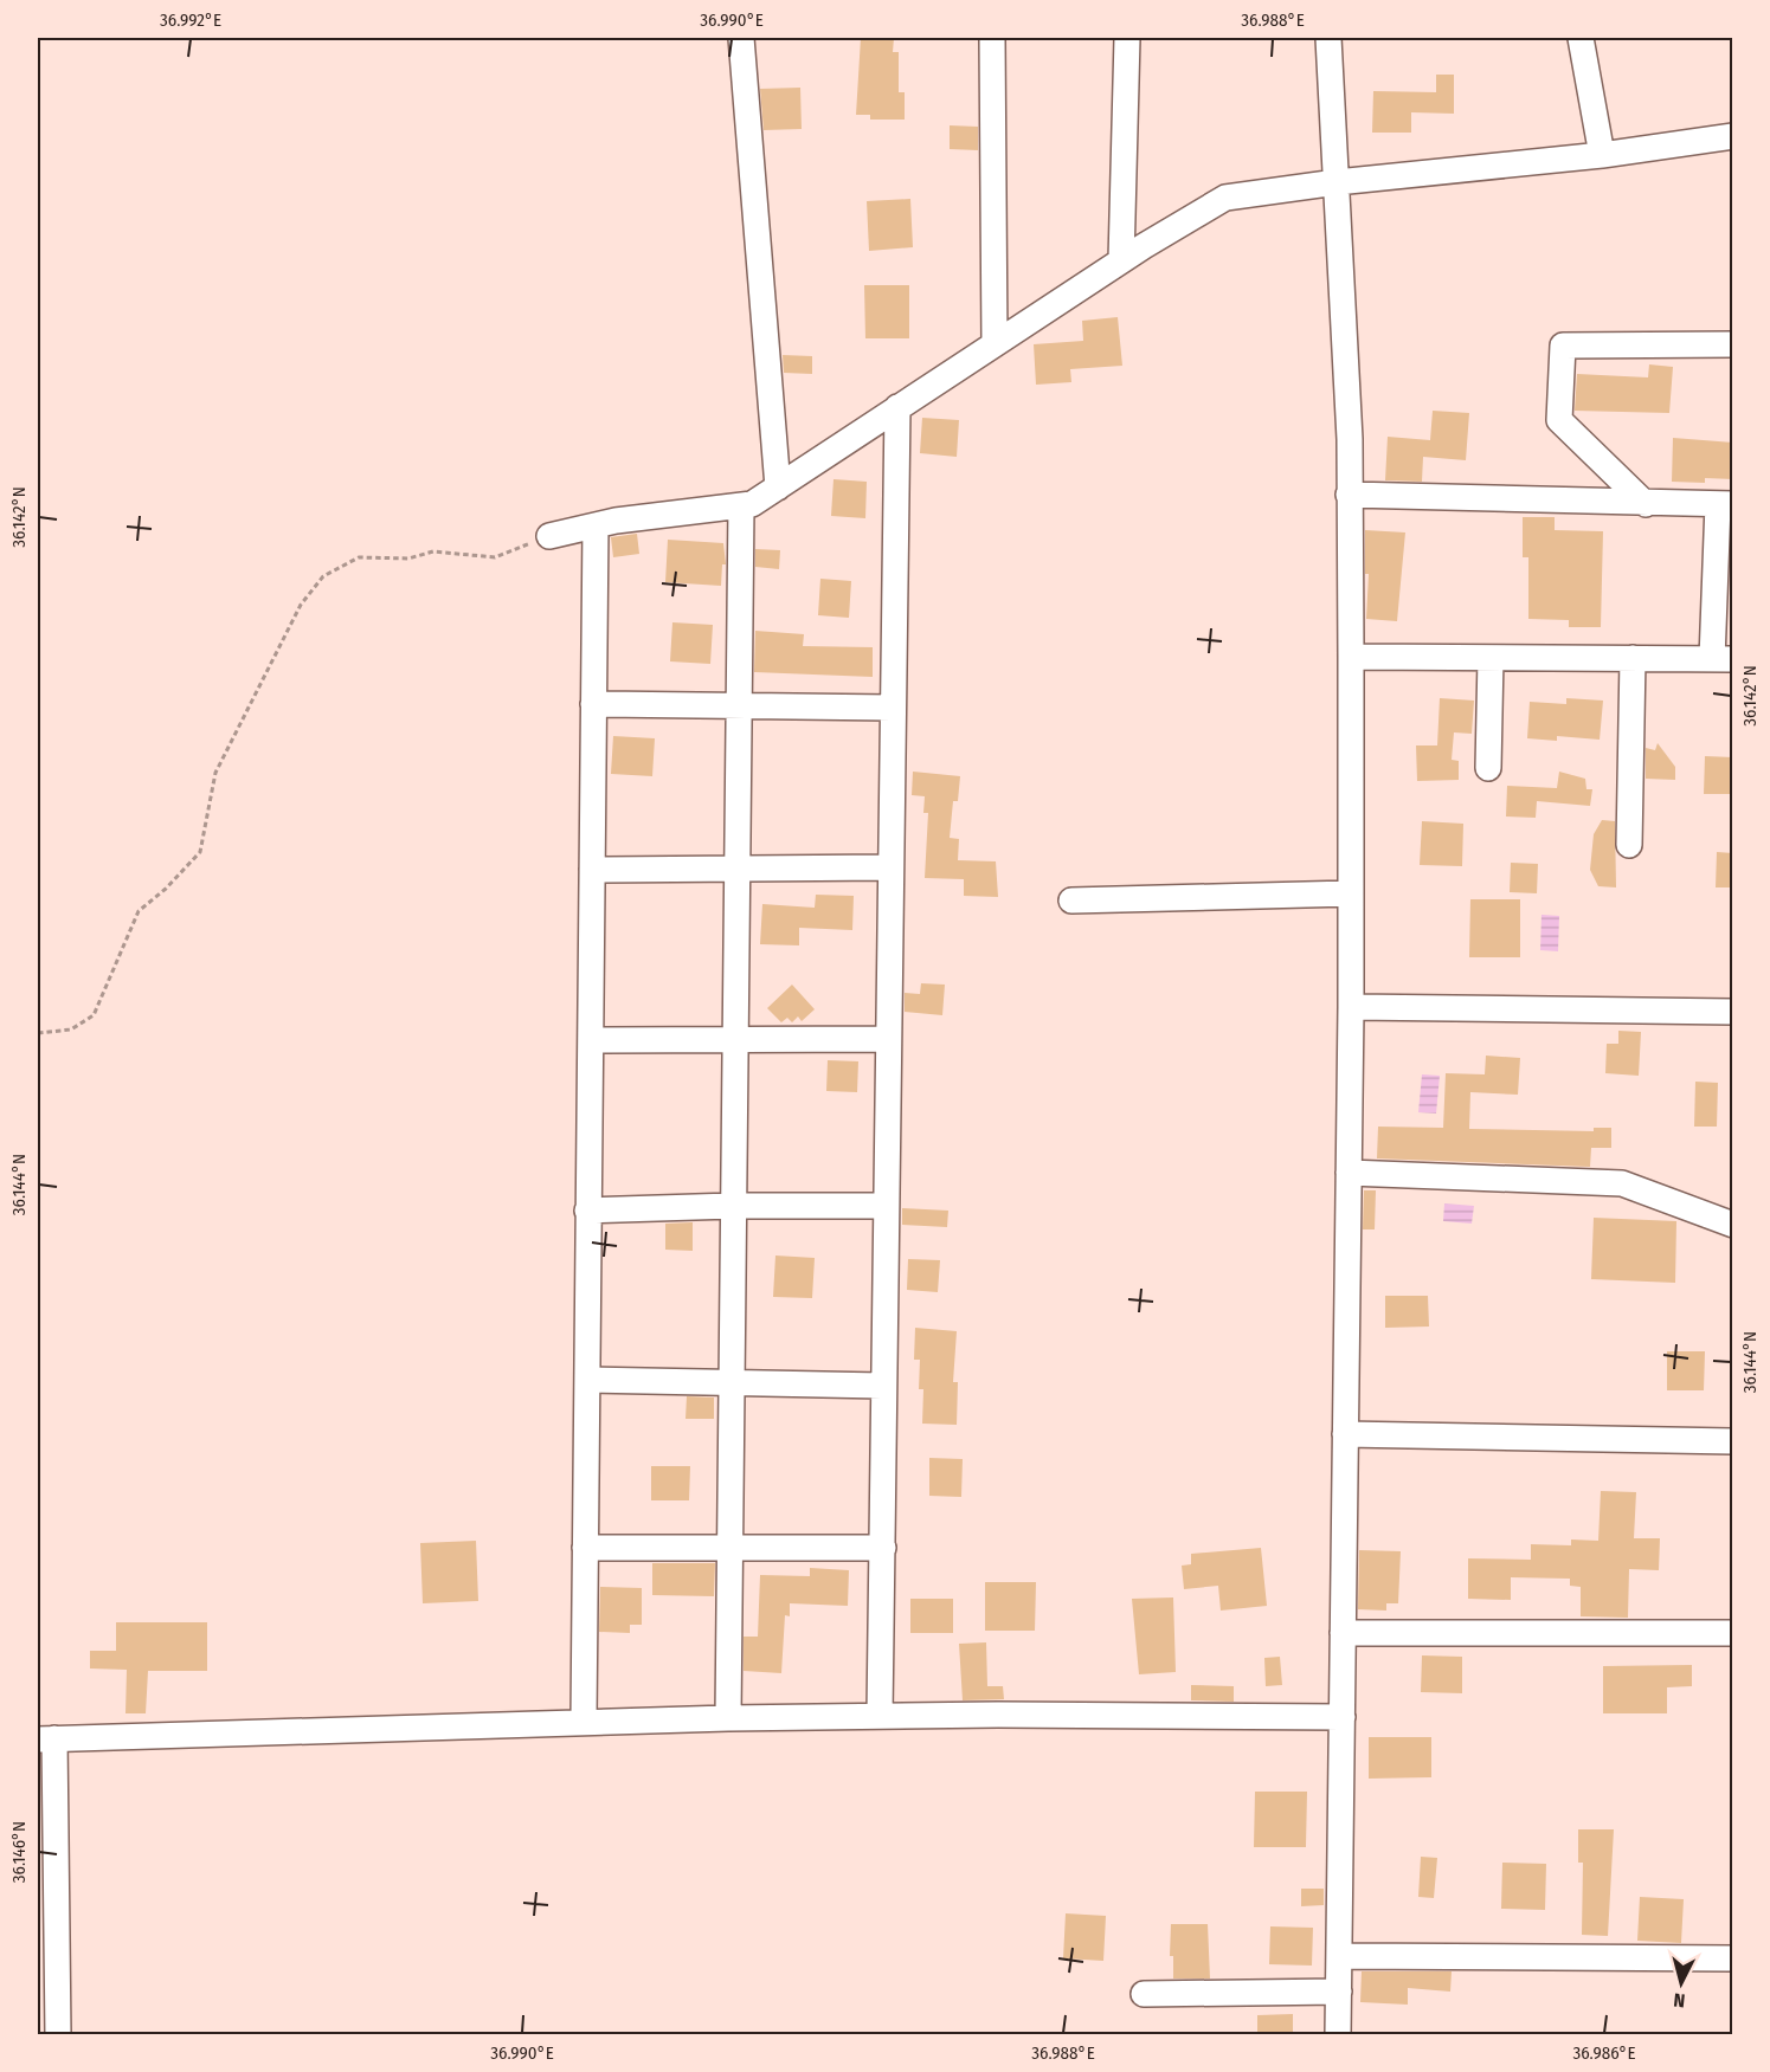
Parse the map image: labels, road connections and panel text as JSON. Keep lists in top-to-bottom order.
{
  "north": "bottom",
  "coordinates": [
    "36.992°E",
    "36.990°E",
    "36.988°E",
    "36.142°N",
    "36.144°N",
    "36.146°N",
    "36.986°E"
  ]
}
